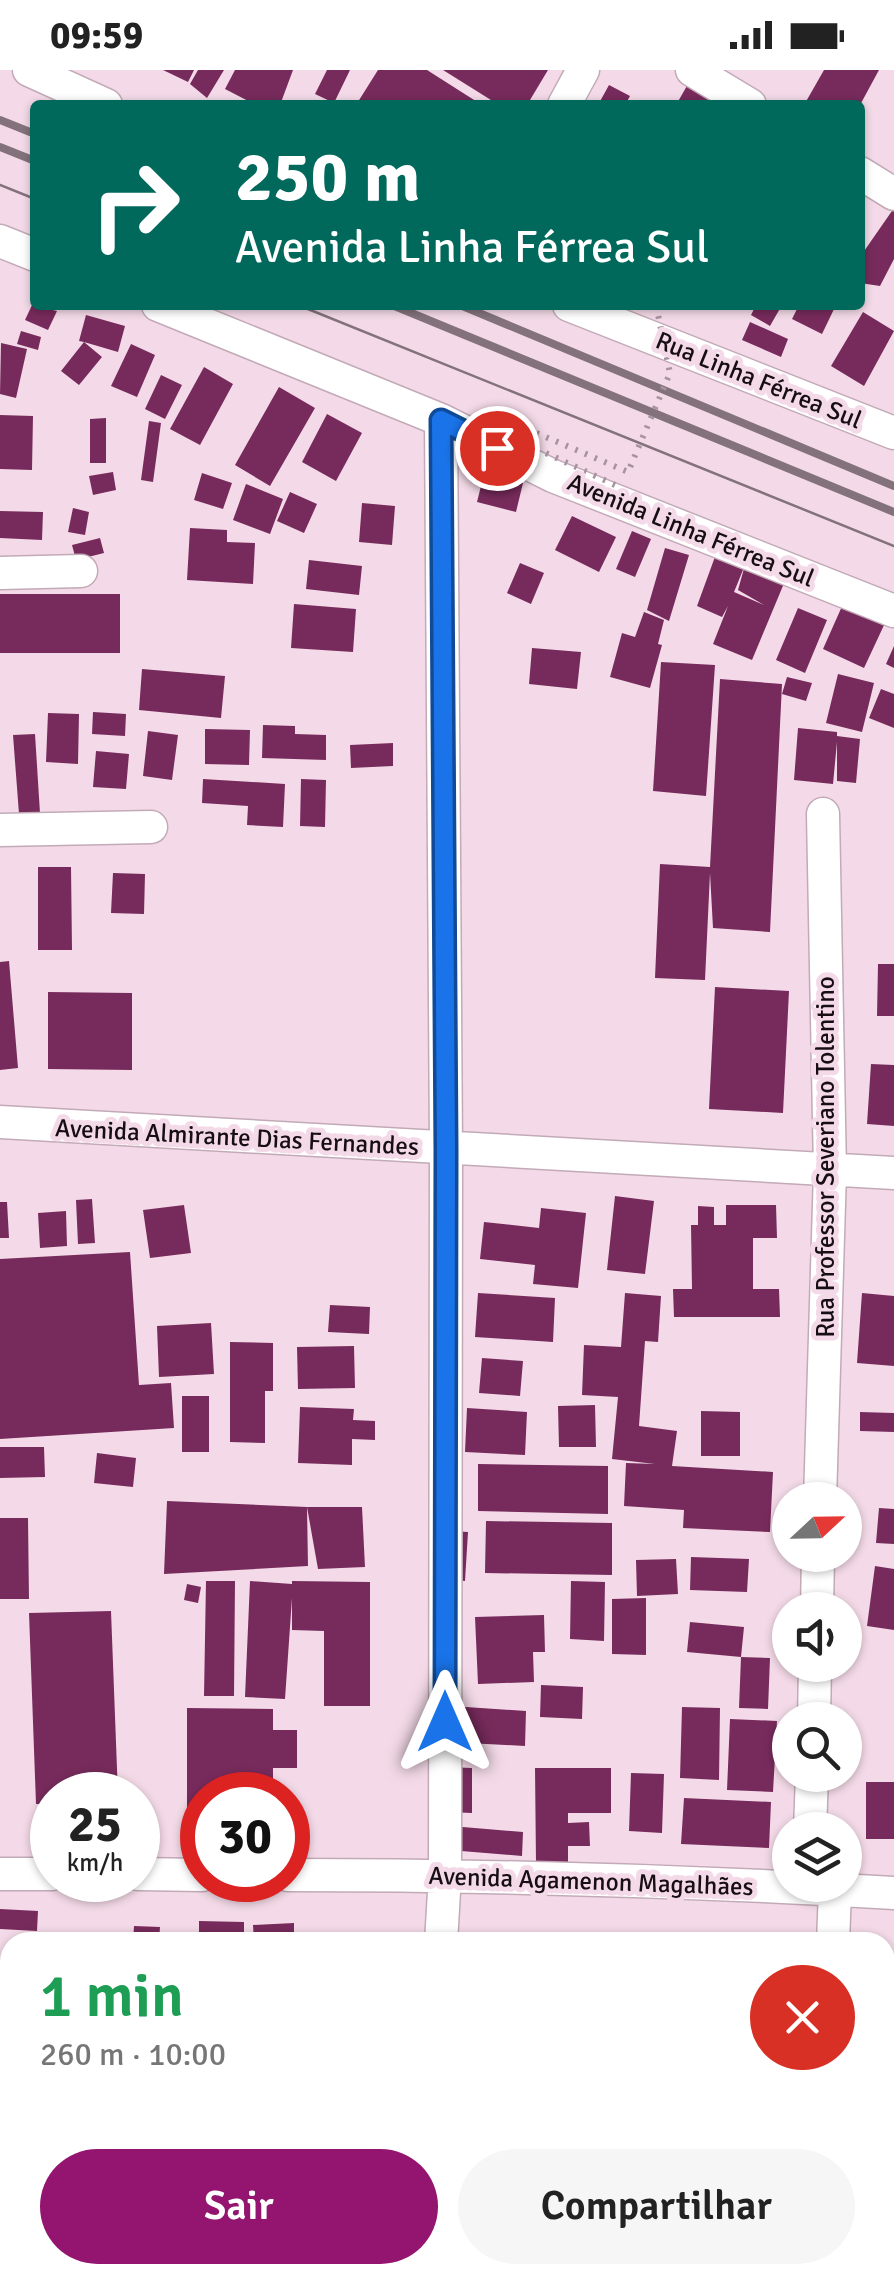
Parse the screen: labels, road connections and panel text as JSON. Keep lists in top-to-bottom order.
{
  "streets": {
    "street": [
      "Rua Linha Férrea Sul",
      "Avenida Linha Férrea Sul",
      "Avenida Almirante Dias Fernandes",
      "Rua Professor Severiano Tolentino",
      "Avenida Agamenon Magalhães"
    ]
  },
  "crossings": [
    ["Avenida Almirante Dias Fernandes", "Rua Professor Severiano Tolentino"]
  ],
  "north": "right",
  "page": {
    "status": "09:59",
    "turn": ["250 m", "Avenida Linha Férrea Sul"],
    "speed": "25 km/h",
    "limit": "30",
    "heading": ["1 min", "260 m · 10:00"],
    "buttons": ["Sair", "Compartilhar"]
  }
}
